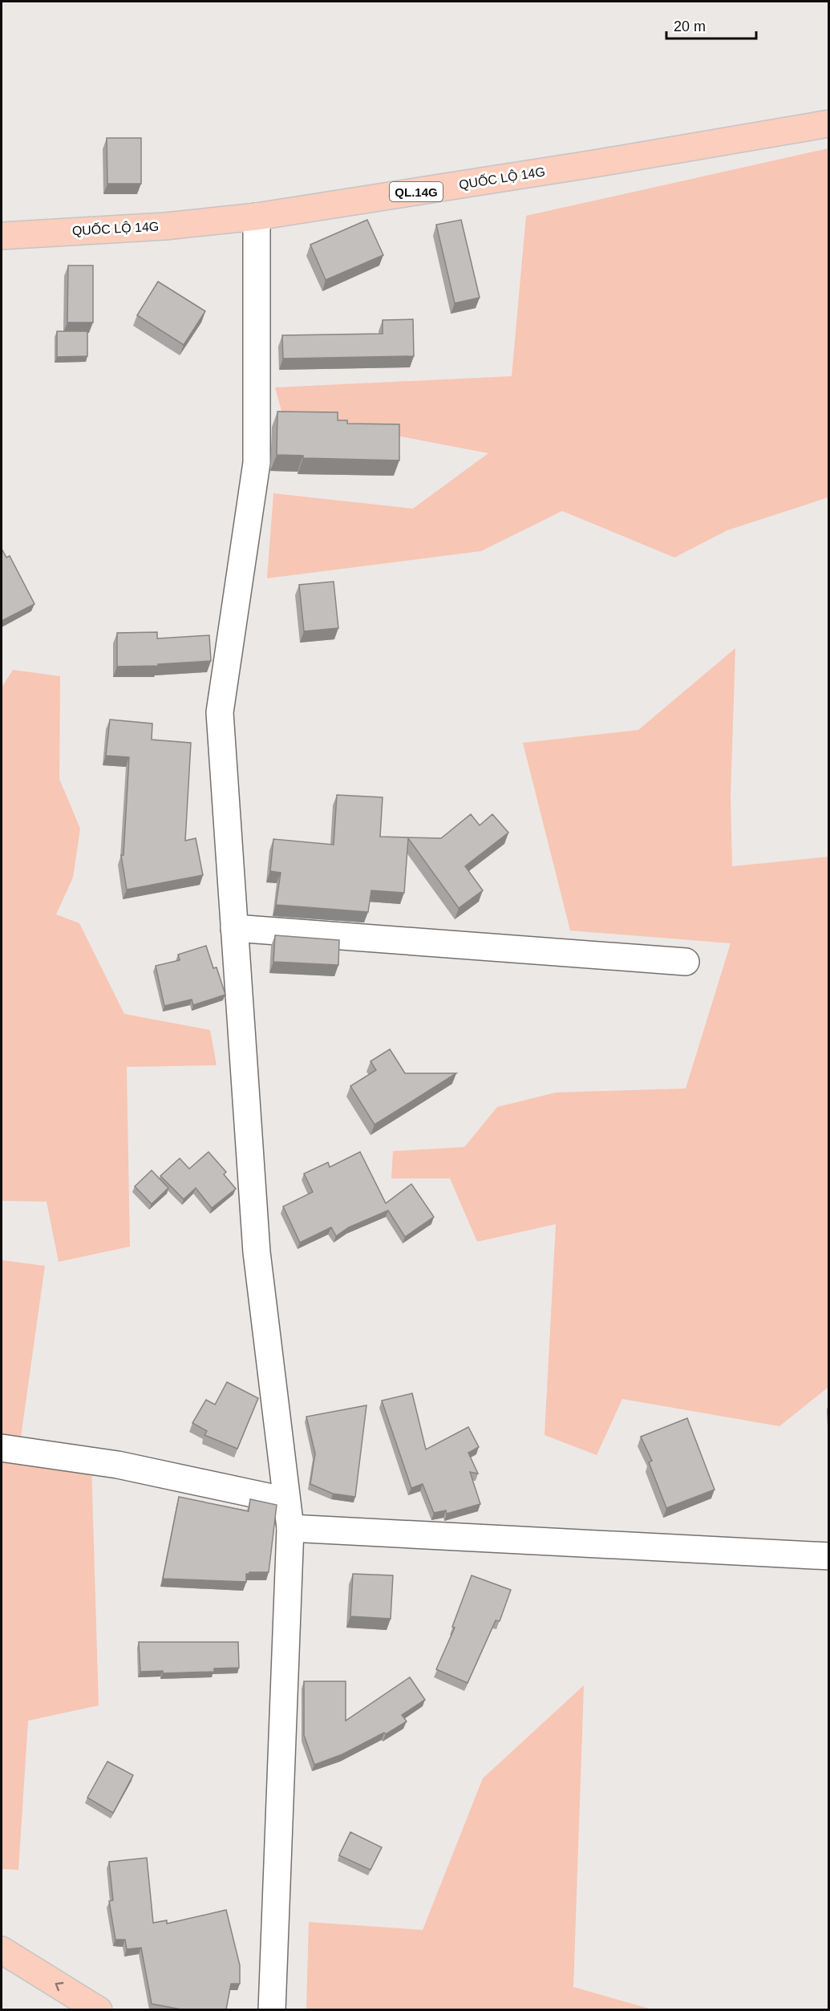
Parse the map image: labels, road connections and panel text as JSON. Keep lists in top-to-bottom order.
{
  "streets": {
    "main road": ["QUỐC LỘ 14G", "QL.14G"]
  },
  "scale_bar": "20 m"
}
